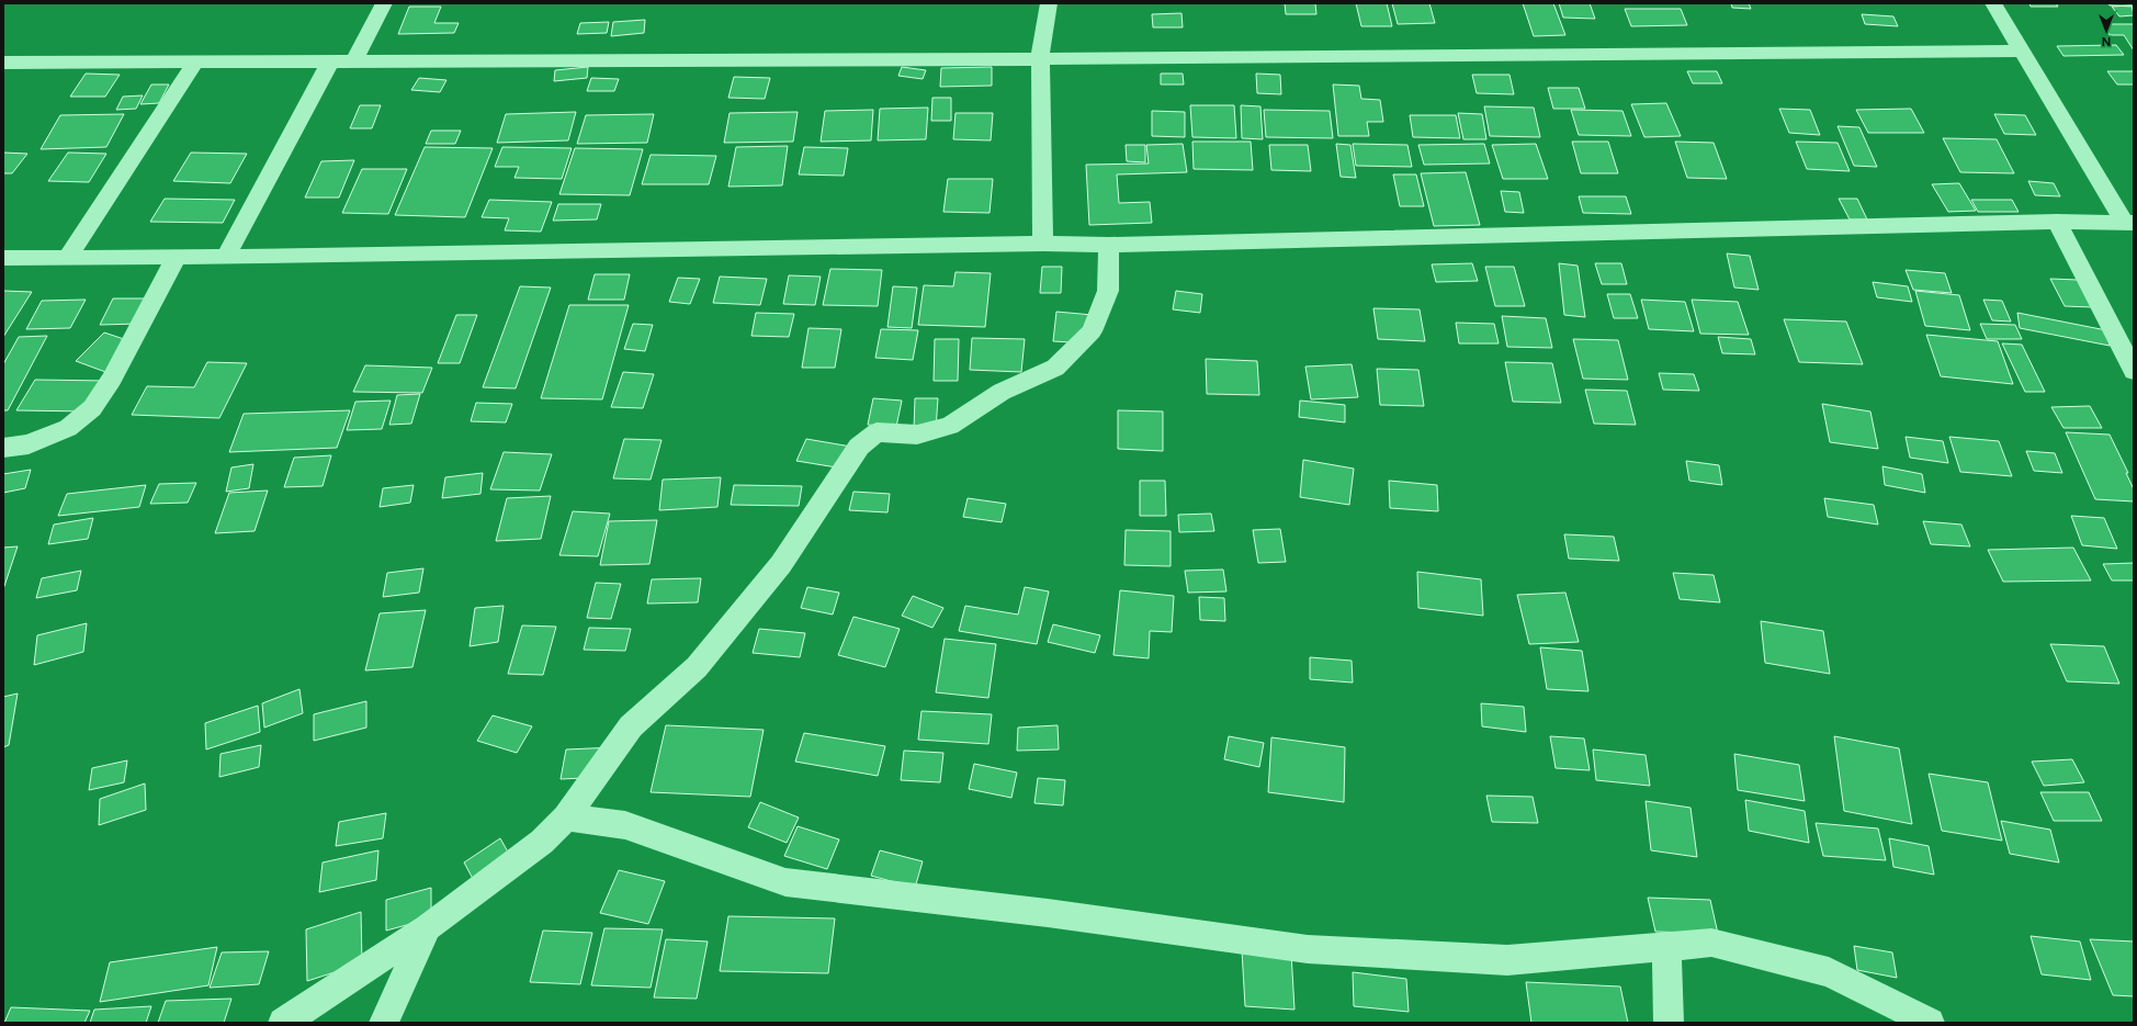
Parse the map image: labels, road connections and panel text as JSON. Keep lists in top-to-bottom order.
{
  "north": "bottom"
}
